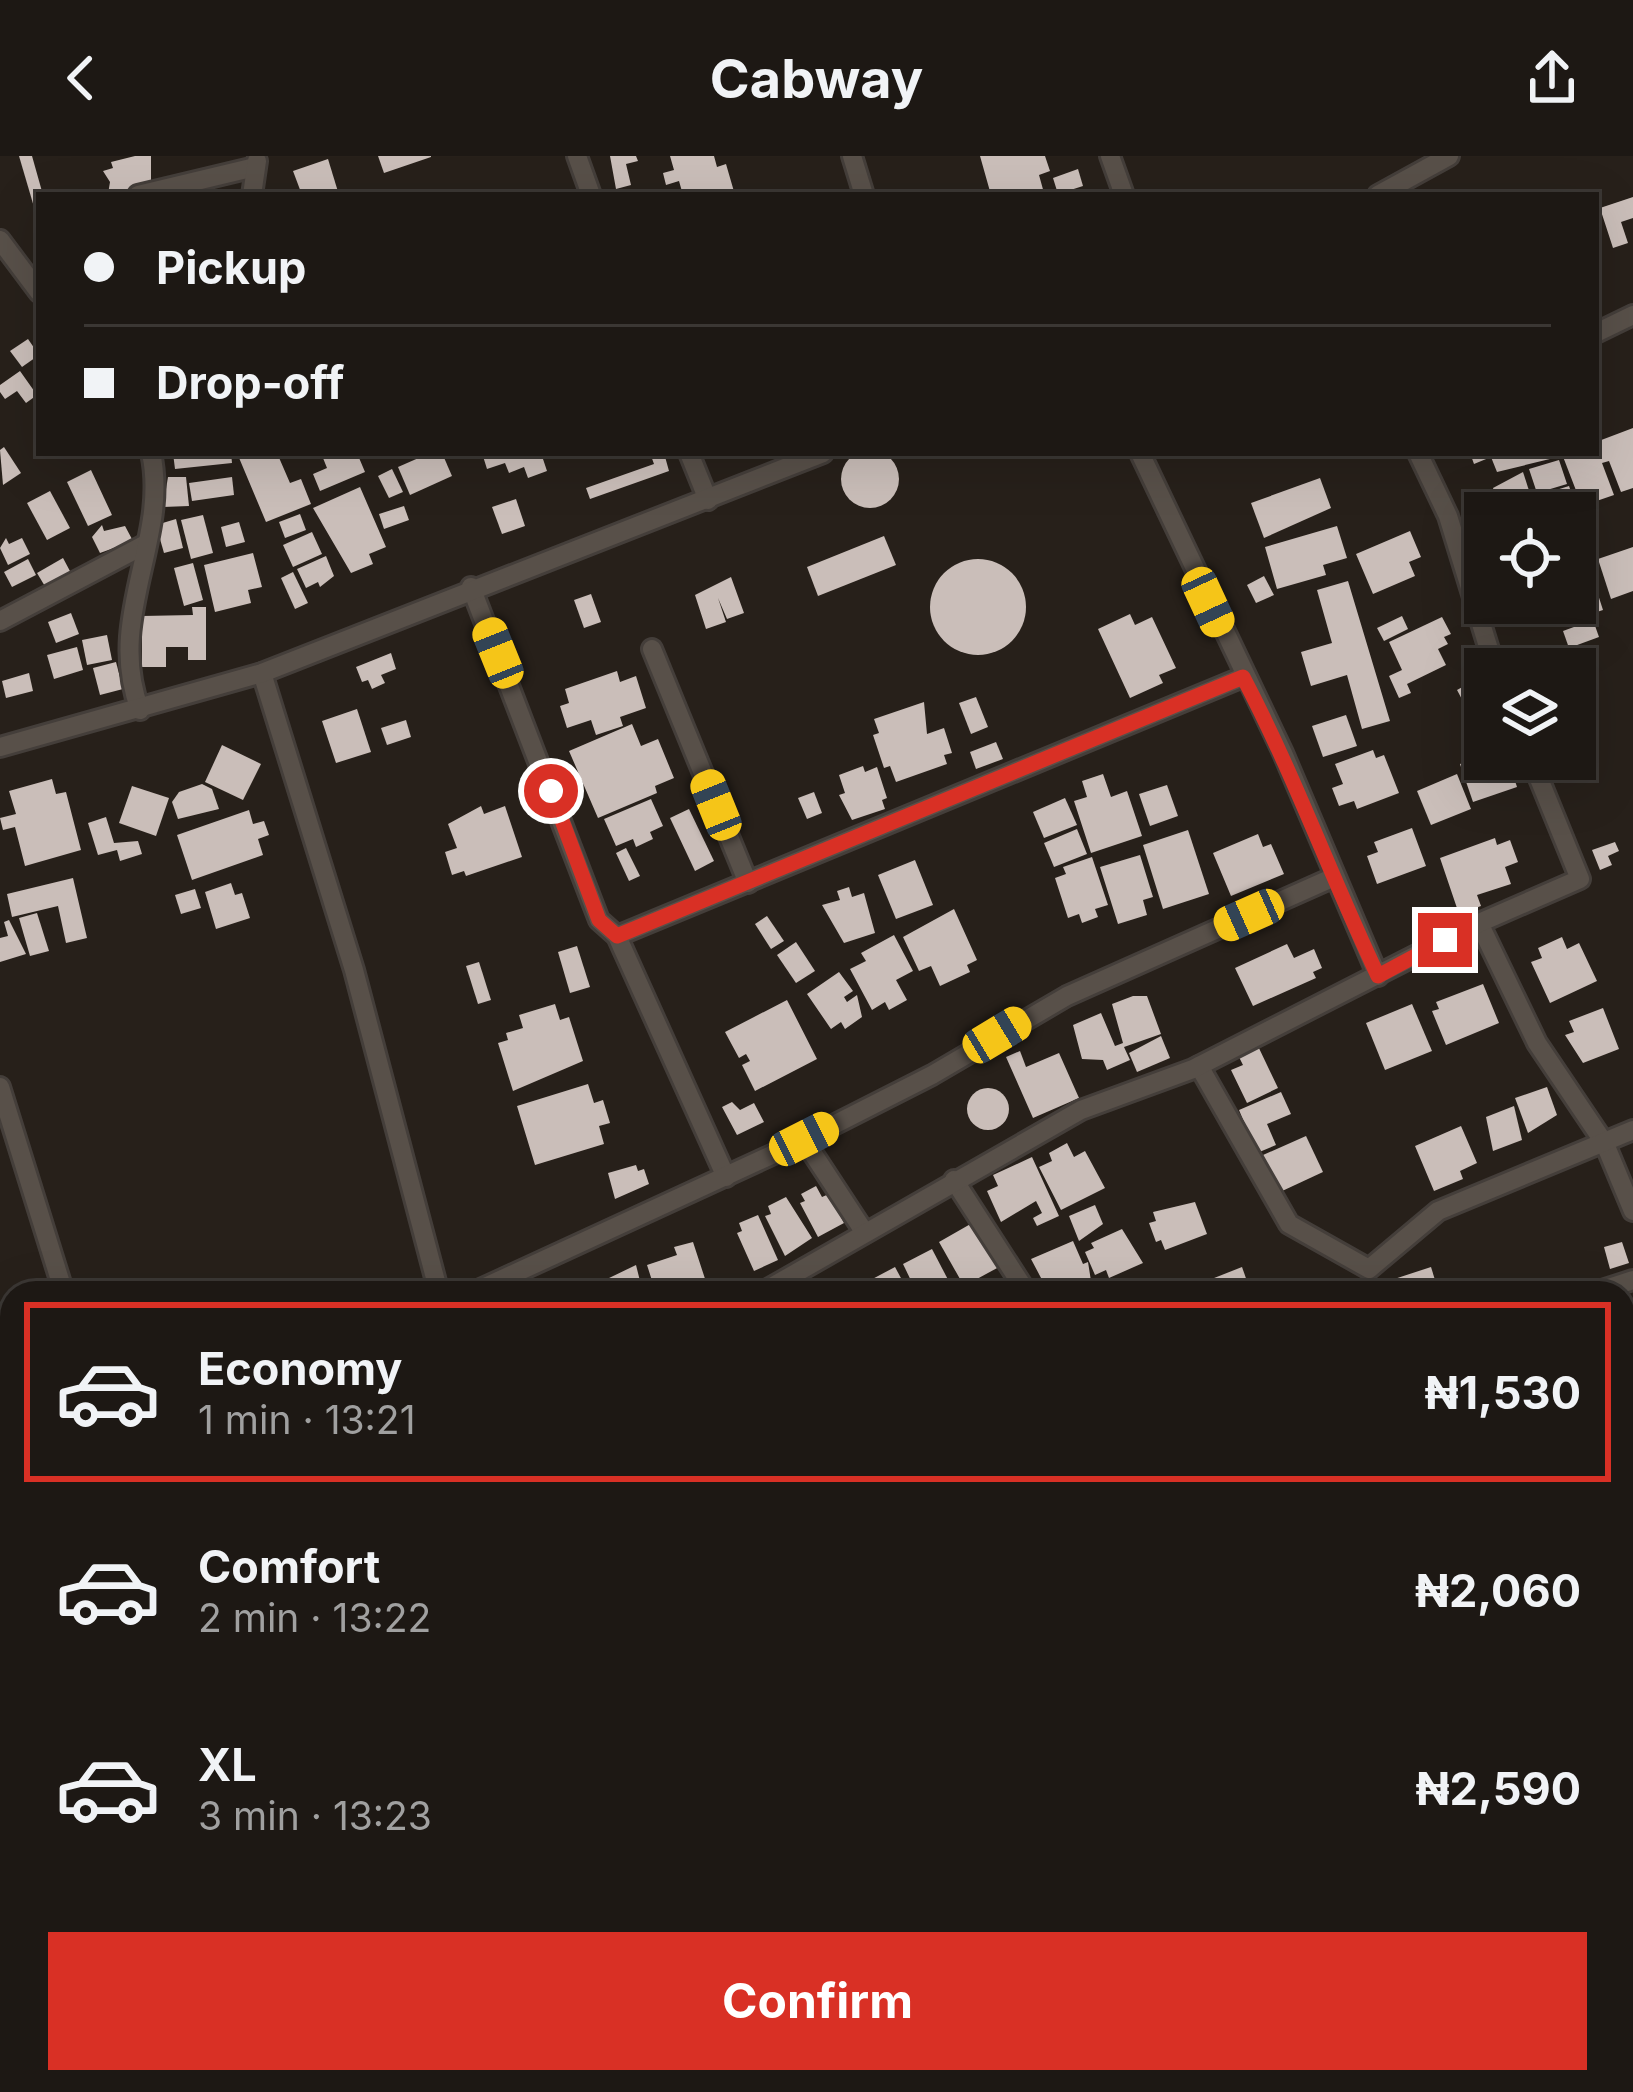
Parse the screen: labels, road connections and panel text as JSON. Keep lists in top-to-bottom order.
{
  "page": {
    "header": "Cabway",
    "banner": ["Pickup", "Drop-off"],
    "list": [
      {
        "name": "Economy",
        "note": "1 min · 13:21",
        "value": "₦1,530"
      },
      {
        "name": "Comfort",
        "note": "2 min · 13:22",
        "value": "₦2,060"
      },
      {
        "name": "XL",
        "note": "3 min · 13:23",
        "value": "₦2,590"
      }
    ],
    "buttons": "Confirm"
  }
}
